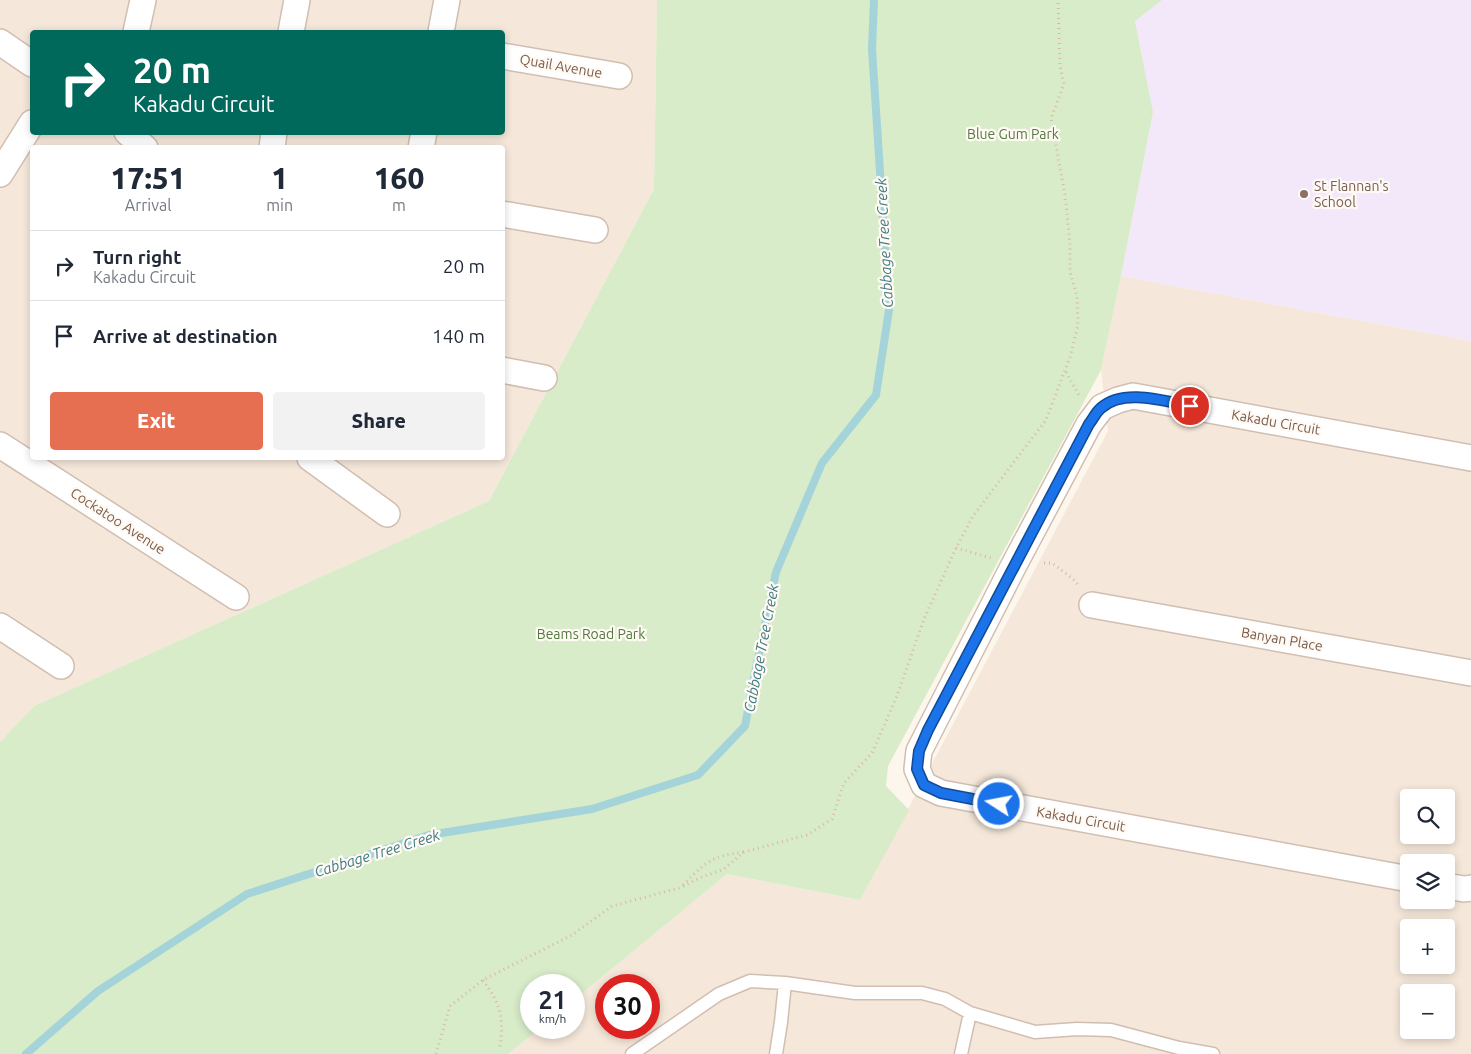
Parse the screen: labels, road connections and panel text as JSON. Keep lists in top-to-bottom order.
{
  "streets": {
    "street": [
      "Quail Avenue",
      "Kakadu Circuit",
      "Cockatoo Avenue",
      "Banyan Place"
    ]
  },
  "water": ["Cabbage Tree Creek"],
  "parks": ["Blue Gum Park", "Beams Road Park"],
  "places": ["St Flannan's School"],
  "page": {
    "turn": ["20 m", "Kakadu Circuit"],
    "eta": [
      "17:51",
      "Arrival",
      "1",
      "min",
      "160",
      "m"
    ],
    "list": [
      {
        "name": "Turn right",
        "note": "Kakadu Circuit",
        "value": "20 m"
      },
      {
        "name": "Arrive at destination",
        "value": "140 m"
      }
    ],
    "buttons": ["Exit", "Share"],
    "map_buttons": ["+", "−"],
    "speed": "21 km/h",
    "limit": "30"
  }
}
